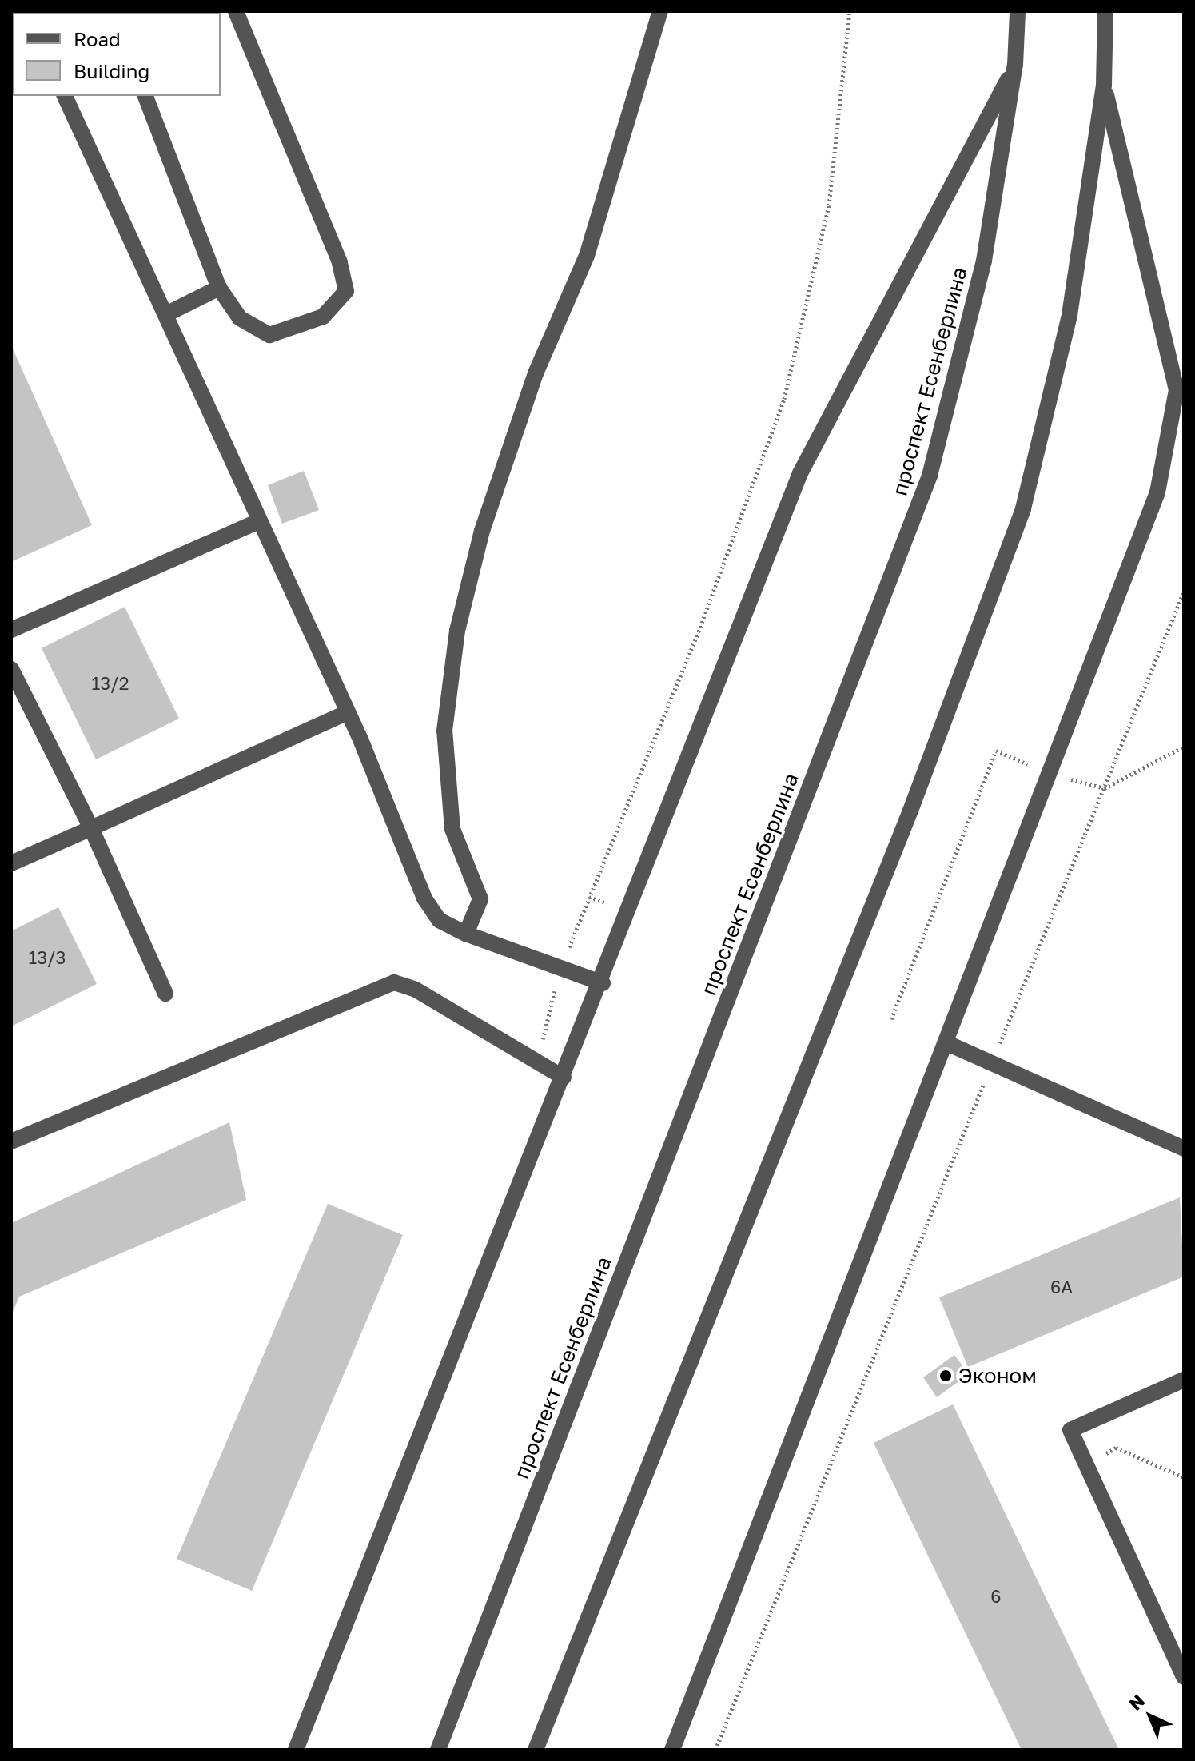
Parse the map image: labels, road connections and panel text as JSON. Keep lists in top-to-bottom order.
{
  "streets": {
    "street": ["проспект Есенберлина"]
  },
  "places": ["Эконом"],
  "house_numbers": [
    "13/2",
    "13/3",
    "6А",
    "6"
  ],
  "legend": ["Road", "Building"],
  "north": "top left"
}
